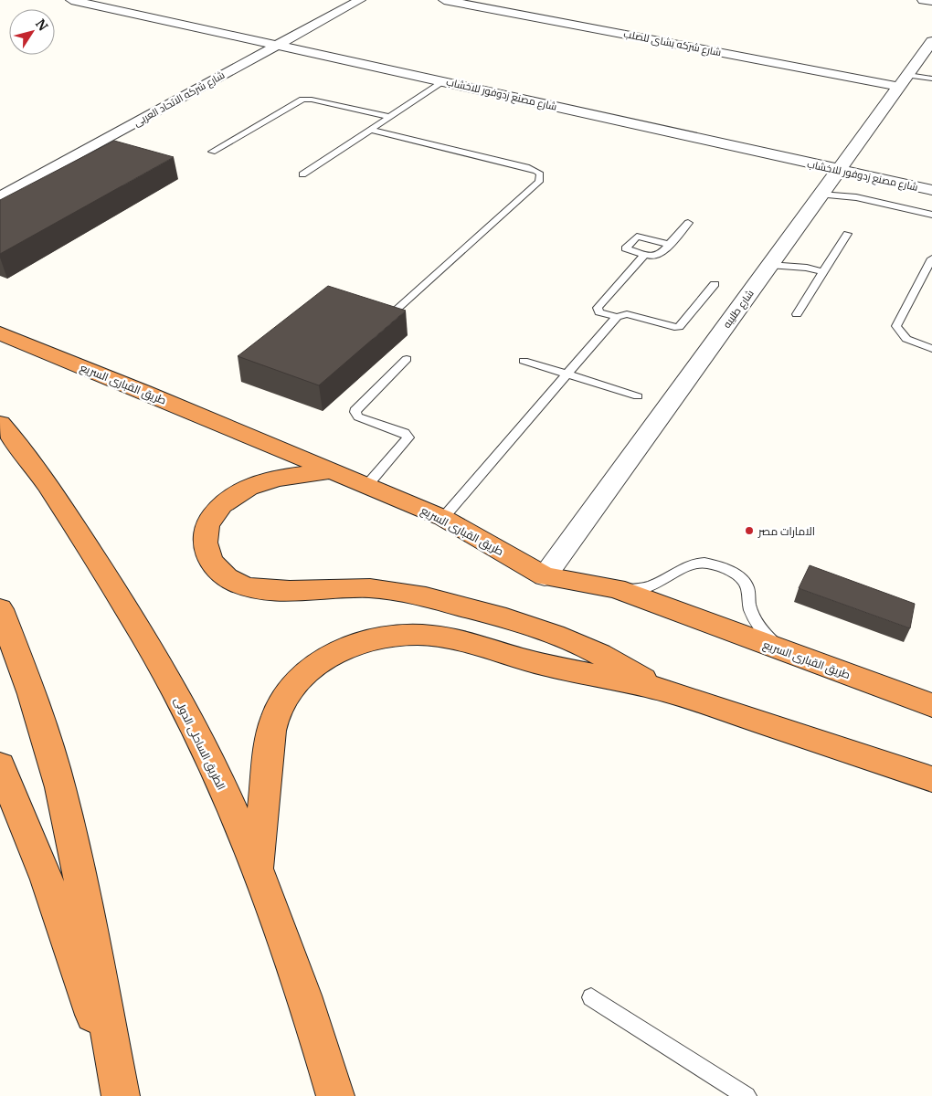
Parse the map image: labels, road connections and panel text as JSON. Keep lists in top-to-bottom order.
{
  "streets": {
    "highway": ["طريق القبارى السريع", "الطريق الساحلى الدولى"],
    "street": [
      "شارع شركه بشاى للصلب",
      "شارع مصنع زدوفور للاخشاب",
      "شارع شركه الاتحاد العربى",
      "شارع طليبه"
    ]
  },
  "crossings": [
    ["شارع شركه بشاى للصلب", "شارع طليبه"],
    ["شارع مصنع زدوفور للاخشاب", "شارع شركه الاتحاد العربى"],
    ["شارع مصنع زدوفور للاخشاب", "شارع طليبه"],
    ["شارع طليبه", "طريق القبارى السريع"]
  ],
  "places": ["الامارات مصر"],
  "north": "top right"
}
